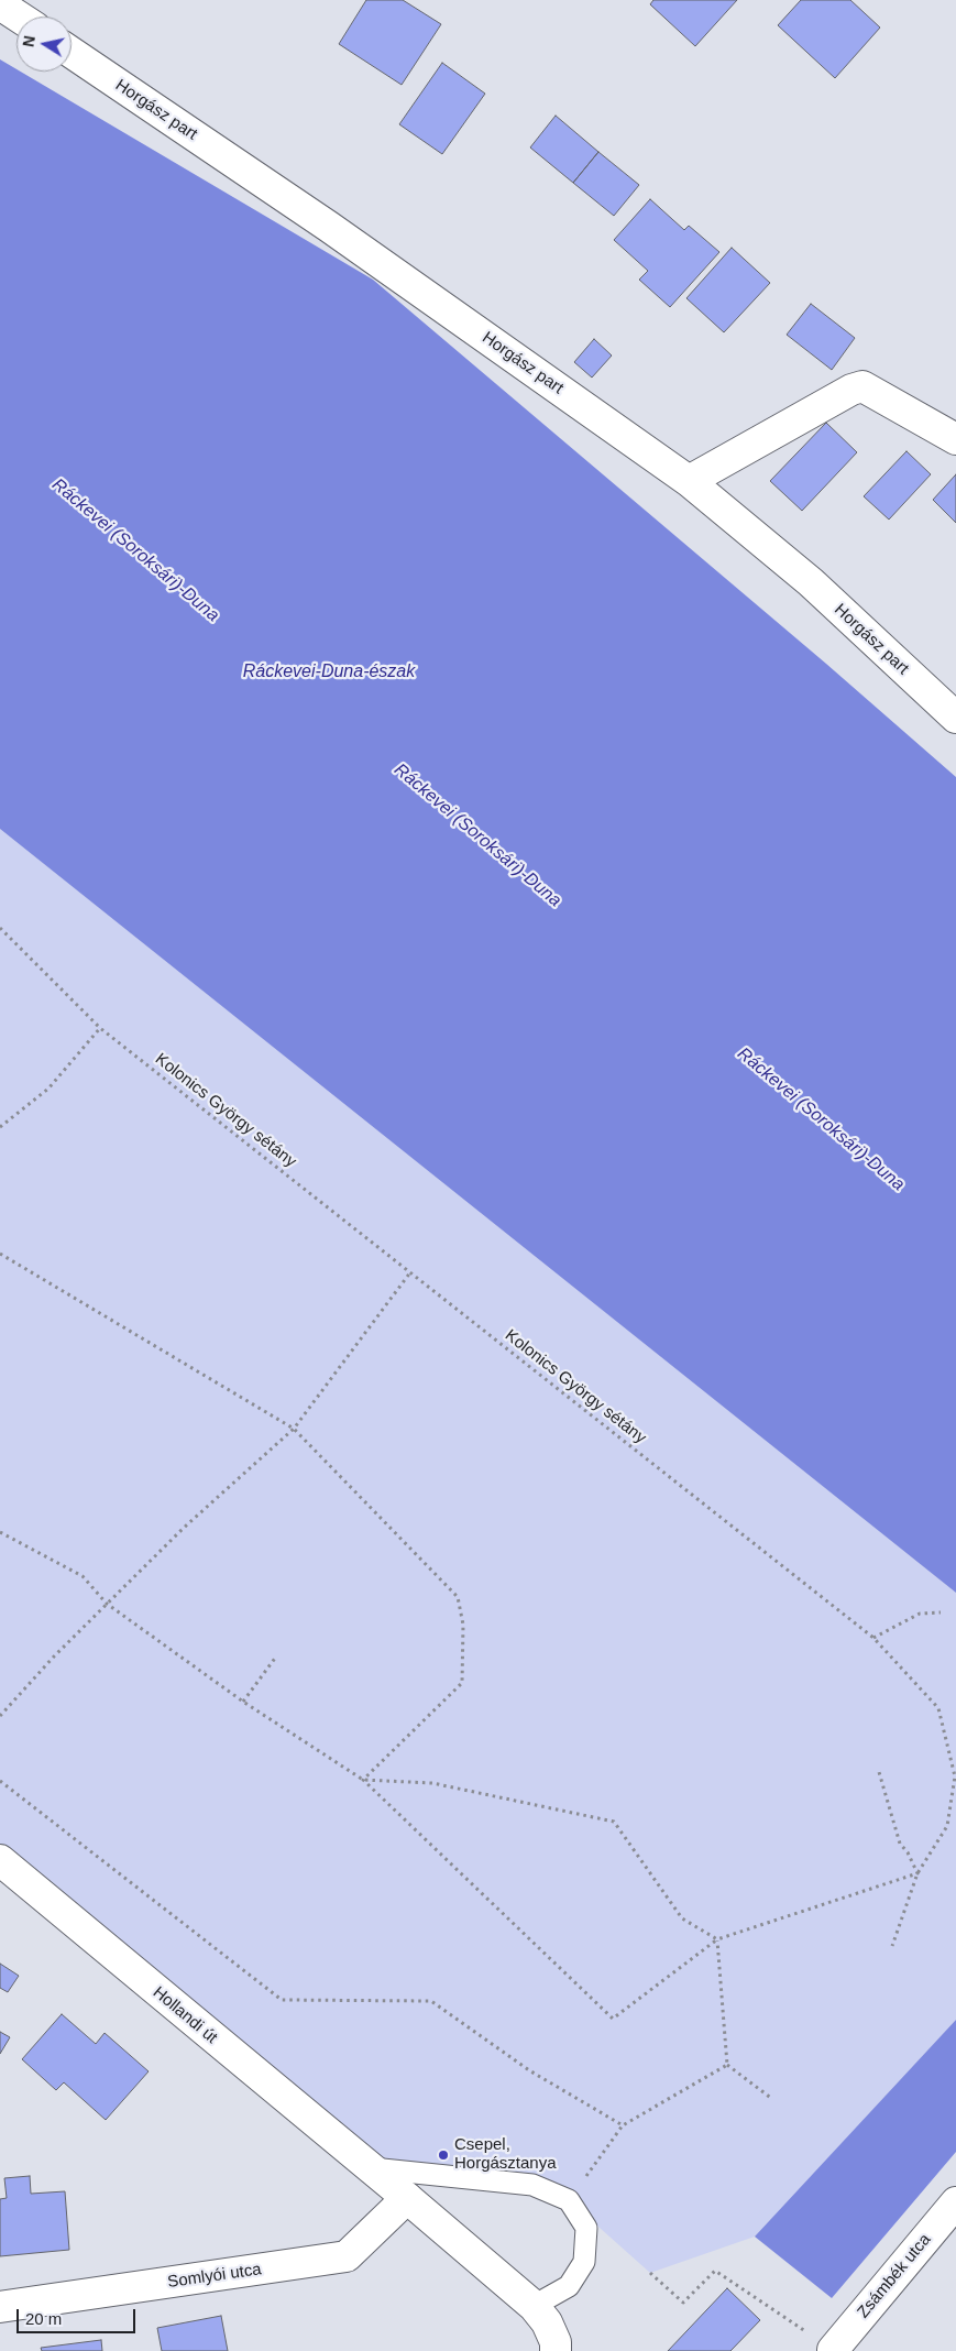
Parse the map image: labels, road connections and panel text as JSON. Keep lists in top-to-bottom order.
{
  "streets": {
    "street": [
      "Horgász part",
      "Hollandi út",
      "Somlyói utca",
      "Zsámbék utca"
    ],
    "path": ["Kolonics György sétány"]
  },
  "crossings": [
    ["Hollandi út", "Somlyói utca"]
  ],
  "water": ["Ráckevei (Soroksári)-Duna", "Ráckevei-Duna-észak"],
  "places": ["Csepel, Horgásztanya"],
  "scale_bar": "20 m",
  "north": "left"
}
